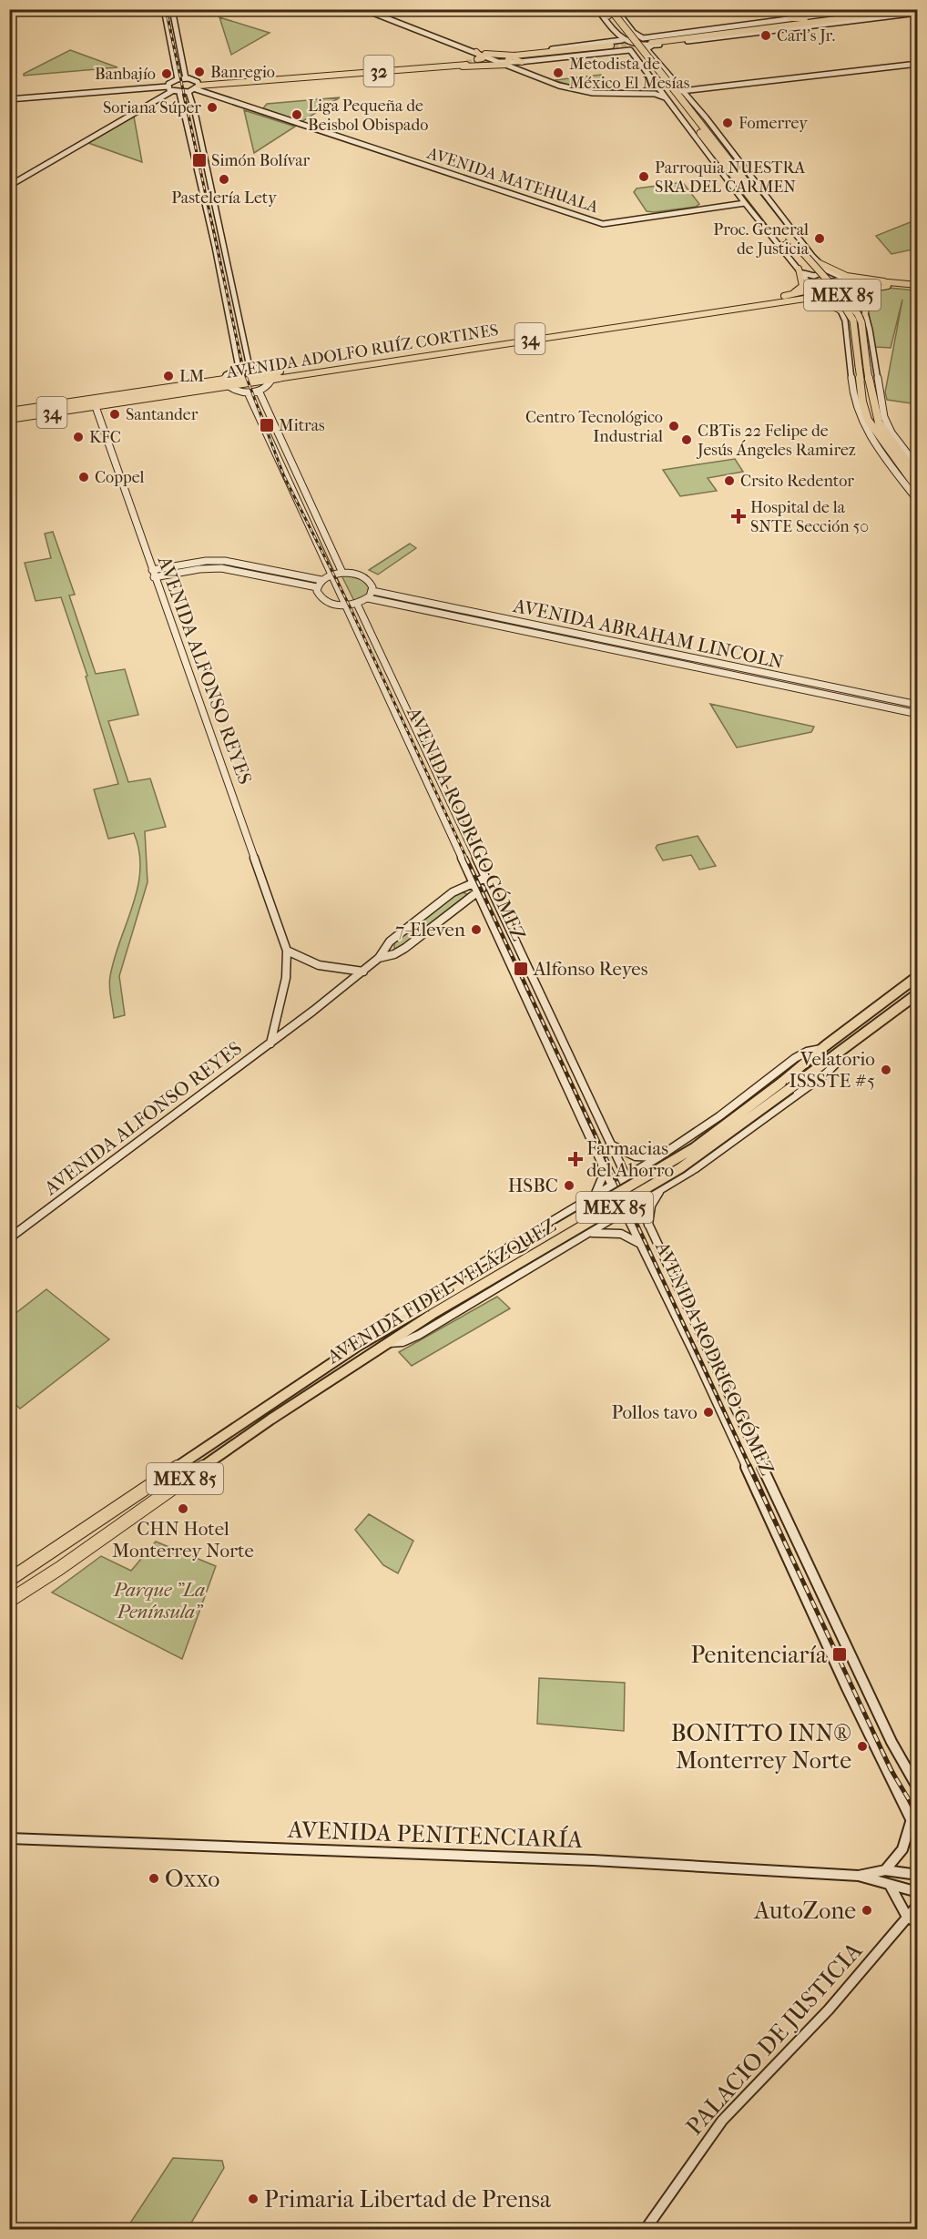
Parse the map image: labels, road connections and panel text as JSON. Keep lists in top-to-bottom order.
{
  "streets": {
    "highway": ["MEX 85", "AVENIDA FIDEL VELÁZQUEZ"],
    "main road": ["32", "34", "AVENIDA ADOLFO RUÍZ CORTINES"],
    "street": [
      "AVENIDA MATEHUALA",
      "AVENIDA ABRAHAM LINCOLN",
      "AVENIDA ALFONSO REYES",
      "AVENIDA RODRIGO GÓMEZ",
      "AVENIDA PENITENCIARÍA",
      "PALACIO DE JUSTICIA"
    ]
  },
  "crossings": [
    ["32", "AVENIDA MATEHUALA"],
    ["34", "AVENIDA ADOLFO RUÍZ CORTINES"],
    ["34", "AVENIDA RODRIGO GÓMEZ"],
    ["AVENIDA ADOLFO RUÍZ CORTINES", "AVENIDA ALFONSO REYES"]
  ],
  "parks": ["Parque \"La Península\""],
  "places": {
    "other": [
      "Carl's Jr.",
      "Banregio",
      "Metodista de México El Mesías",
      "Banbajío",
      "Soriana Súper",
      "Liga Pequeña de Beisbol Obispado",
      "Fomerrey",
      "Parroquia NUESTRA SRA DEL CARMEN",
      "Pastelería Lety",
      "Proc. General de Justicia",
      "LM",
      "Santander",
      "Centro Tecnológico Industrial",
      "KFC",
      "CBTis 22 Felipe de Jesús Ángeles Ramirez",
      "Coppel",
      "Crsito Redentor",
      "7-Eleven",
      "Velatorio ISSSTE #5",
      "HSBC",
      "Pollos tavo",
      "CHN Hotel Monterrey Norte",
      "BONITTO INN® Monterrey Norte",
      "Oxxo",
      "AutoZone",
      "Primaria Libertad de Prensa"
    ],
    "transit": [
      "Simón Bolívar",
      "Mitras",
      "Alfonso Reyes",
      "Penitenciaría"
    ],
    "health": ["Hospital de la SNTE Sección 50", "Farmacias del Ahorro"]
  }
}
